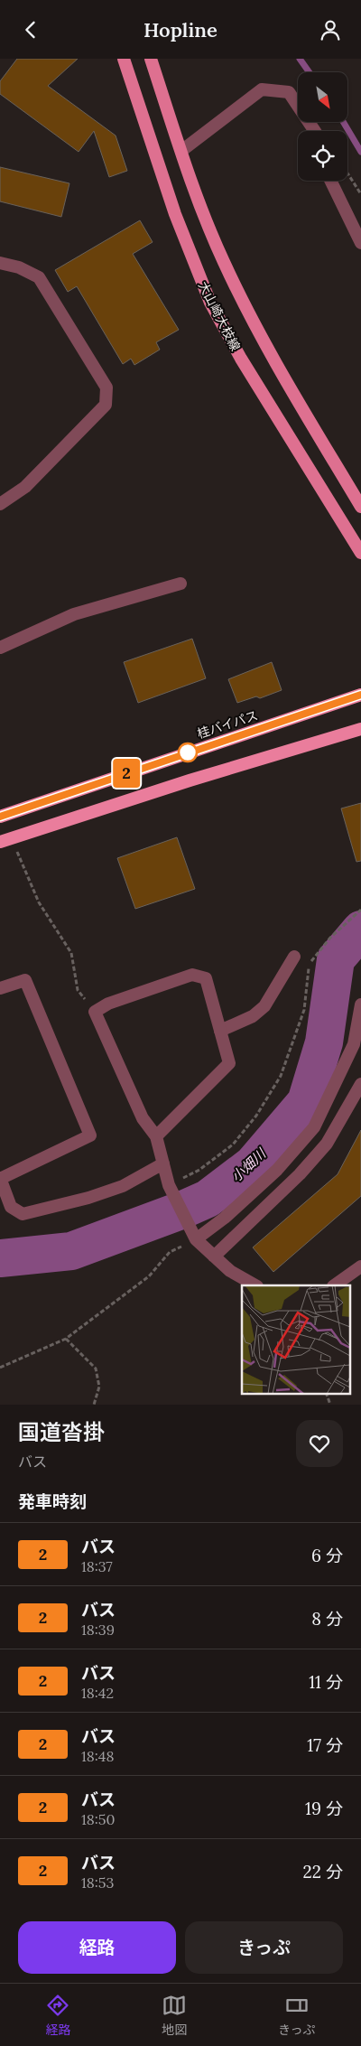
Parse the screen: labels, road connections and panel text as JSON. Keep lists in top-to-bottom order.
{
  "streets": {
    "highway": ["桂バイパス"],
    "main road": ["大山崎大枝線"]
  },
  "water": ["小畑川"],
  "lines": ["bus line 2"],
  "north": "bottom right",
  "page": {
    "header": "Hopline",
    "on_map": "2",
    "heading": [
      ["国道沓掛", "バス"],
      "発車時刻"
    ],
    "list": [
      {
        "mark": "2",
        "name": "バス",
        "note": "18:37",
        "value": "6 分"
      },
      {
        "mark": "2",
        "name": "バス",
        "note": "18:39",
        "value": "8 分"
      },
      {
        "mark": "2",
        "name": "バス",
        "note": "18:42",
        "value": "11 分"
      },
      {
        "mark": "2",
        "name": "バス",
        "note": "18:48",
        "value": "17 分"
      },
      {
        "mark": "2",
        "name": "バス",
        "note": "18:50",
        "value": "19 分"
      },
      {
        "mark": "2",
        "name": "バス",
        "note": "18:53",
        "value": "22 分"
      }
    ],
    "buttons": ["経路", "きっぷ"],
    "tabs": ["経路", "地図", "きっぷ"]
  }
}
